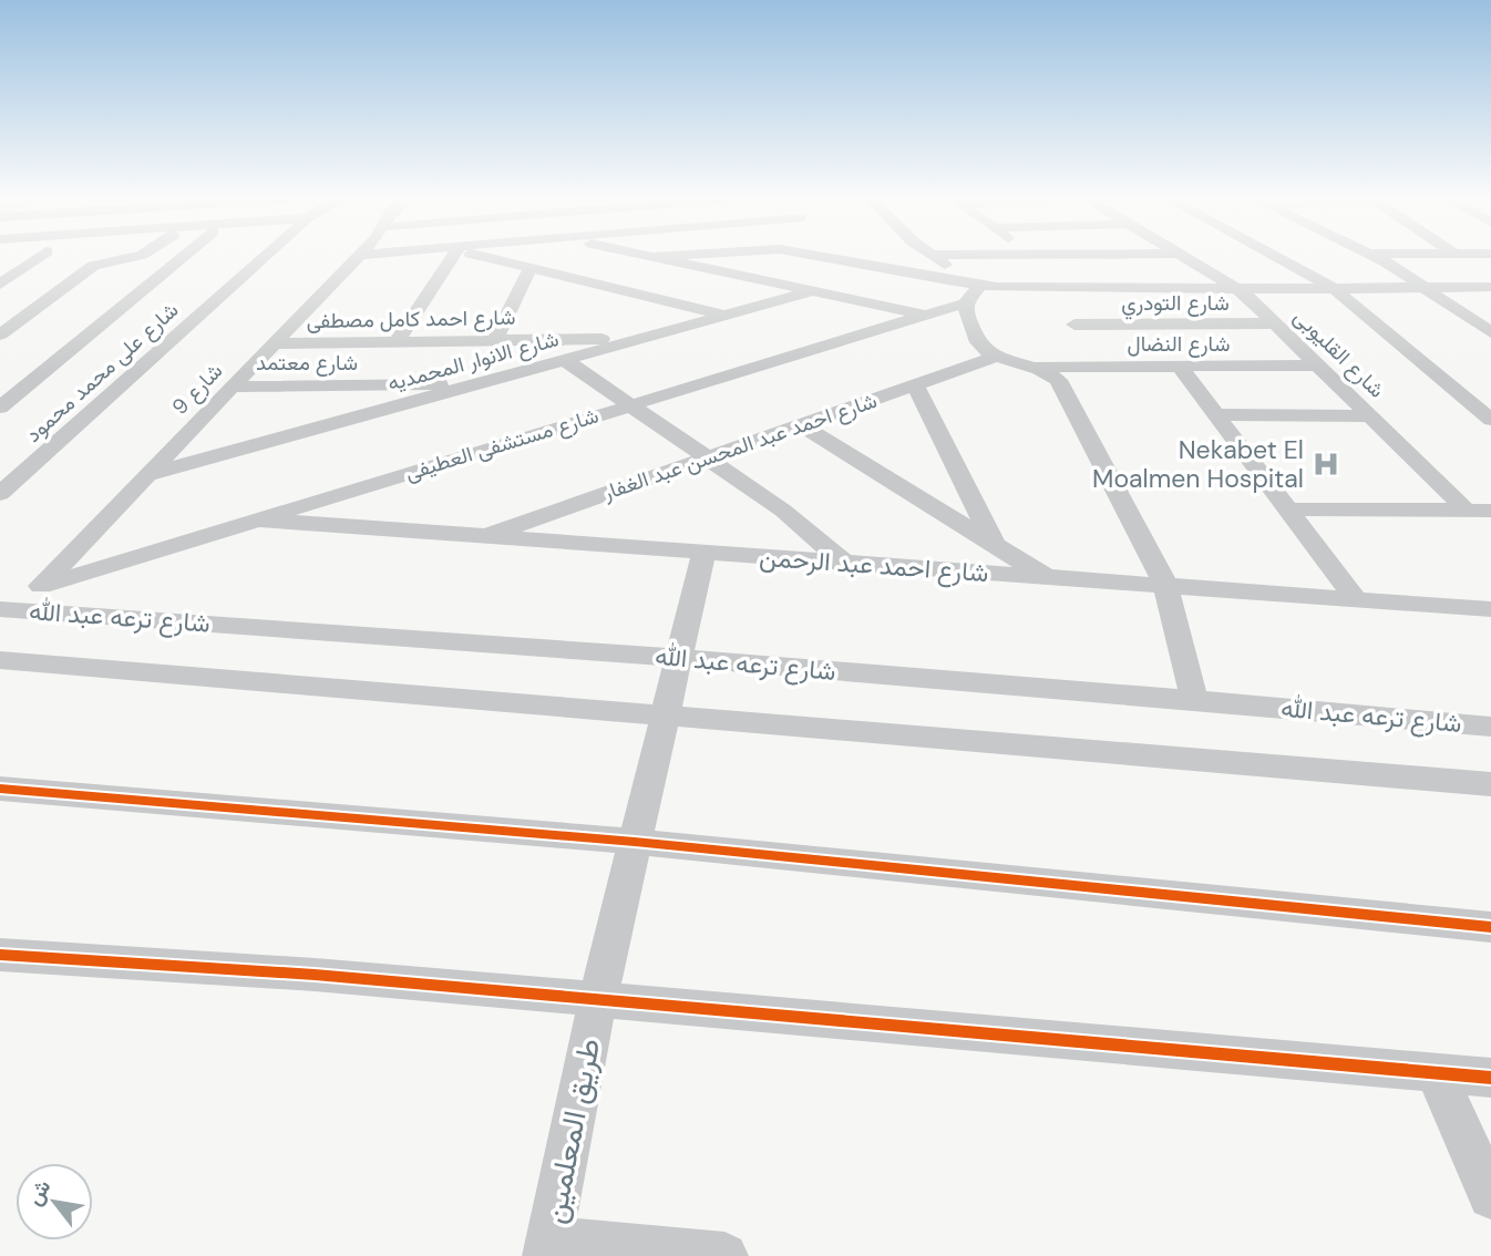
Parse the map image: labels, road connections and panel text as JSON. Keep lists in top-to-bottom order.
{
  "streets": {
    "street": [
      "شارع التودري",
      "شارع احمد كامل مصطفى",
      "شارع النضال",
      "شارع القليوبى",
      "شارع الانوار المحمديه",
      "شارع معتمد",
      "شارع على محمد محمود",
      "شارع 9",
      "شارع مستشفى العطيفى",
      "شارع احمد عبد المحسن عبد الغفار",
      "شارع احمد عبد الرحمن",
      "شارع ترعه عبد الله",
      "طريق المعلمين"
    ]
  },
  "crossings": [
    ["شارع التودري", "شارع القليوبى"],
    ["شارع احمد كامل مصطفى", "شارع الانوار المحمديه"],
    ["شارع احمد كامل مصطفى", "شارع 9"],
    ["شارع النضال", "شارع القليوبى"],
    ["شارع الانوار المحمديه", "شارع معتمد"],
    ["شارع الانوار المحمديه", "شارع 9"],
    ["شارع معتمد", "شارع 9"],
    ["شارع 9", "شارع مستشفى العطيفى"],
    ["شارع 9", "شارع ترعه عبد الله"],
    ["شارع مستشفى العطيفى", "شارع احمد عبد الرحمن"],
    ["شارع احمد عبد المحسن عبد الغفار", "شارع احمد عبد الرحمن"],
    ["شارع احمد عبد الرحمن", "طريق المعلمين"],
    ["شارع ترعه عبد الله", "طريق المعلمين"]
  ],
  "places": {
    "hospital": ["Nekabet El Moalmen Hospital"]
  },
  "north": "top left"
}
